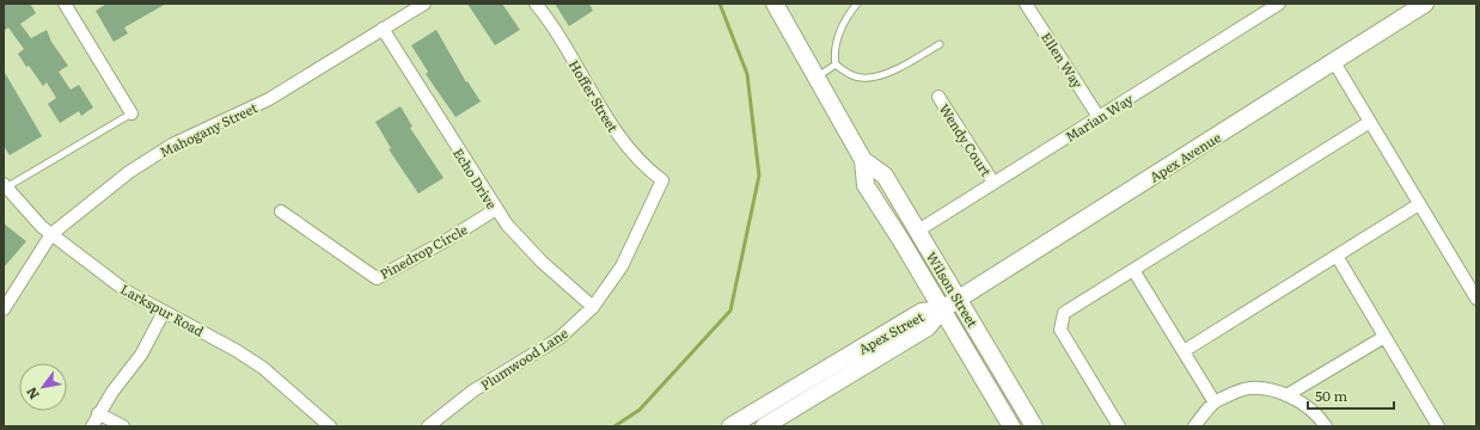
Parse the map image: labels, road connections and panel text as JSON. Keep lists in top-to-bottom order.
{
  "streets": {
    "main road": ["Apex Avenue", "Wilson Street", "Apex Street"],
    "street": [
      "Ellen Way",
      "Hoffer Street",
      "Marian Way",
      "Mahogany Street",
      "Wendy Court",
      "Echo Drive",
      "Pinedrop Circle",
      "Larkspur Road",
      "Plumwood Lane"
    ]
  },
  "crossings": [
    ["Ellen Way", "Marian Way"],
    ["Hoffer Street", "Plumwood Lane"],
    ["Marian Way", "Wendy Court"],
    ["Marian Way", "Wilson Street"],
    ["Mahogany Street", "Echo Drive"],
    ["Mahogany Street", "Larkspur Road"],
    ["Apex Avenue", "Wilson Street"],
    ["Apex Avenue", "Apex Street"],
    ["Echo Drive", "Pinedrop Circle"],
    ["Echo Drive", "Plumwood Lane"],
    ["Wilson Street", "Apex Street"]
  ],
  "scale_bar": "50 m",
  "north": "bottom left"
}
